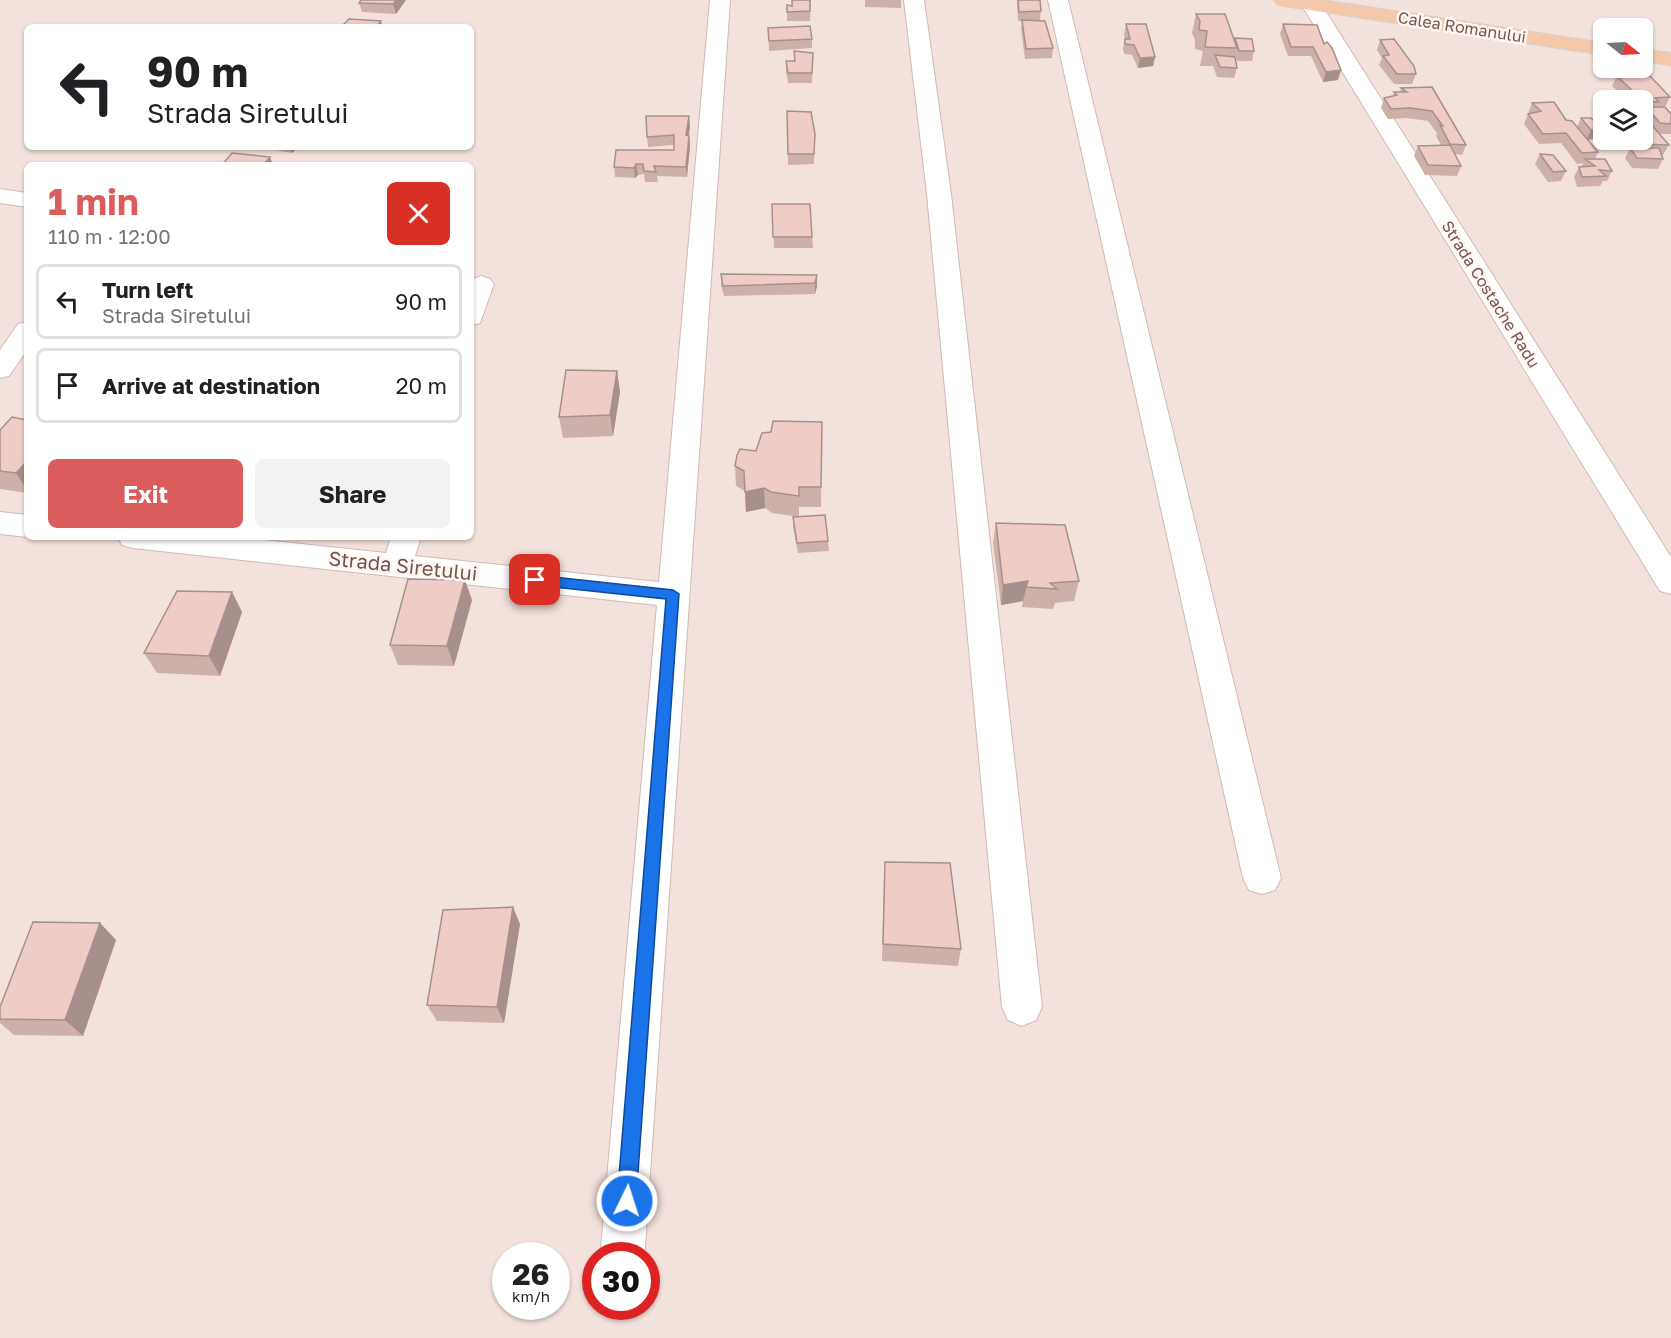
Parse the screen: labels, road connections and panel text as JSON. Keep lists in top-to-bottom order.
{
  "streets": {
    "main road": ["Calea Romanului"],
    "street": ["Strada Costache Radu", "Strada Siretului"]
  },
  "crossings": [
    ["Calea Romanului", "Strada Costache Radu"]
  ],
  "north": "right",
  "page": {
    "turn": ["90 m", "Strada Siretului"],
    "heading": ["1 min", "110 m · 12:00"],
    "list": [
      {
        "name": "Turn left",
        "note": "Strada Siretului",
        "value": "90 m"
      },
      {
        "name": "Arrive at destination",
        "value": "20 m"
      }
    ],
    "buttons": ["Exit", "Share"],
    "speed": "26 km/h",
    "limit": "30"
  }
}
